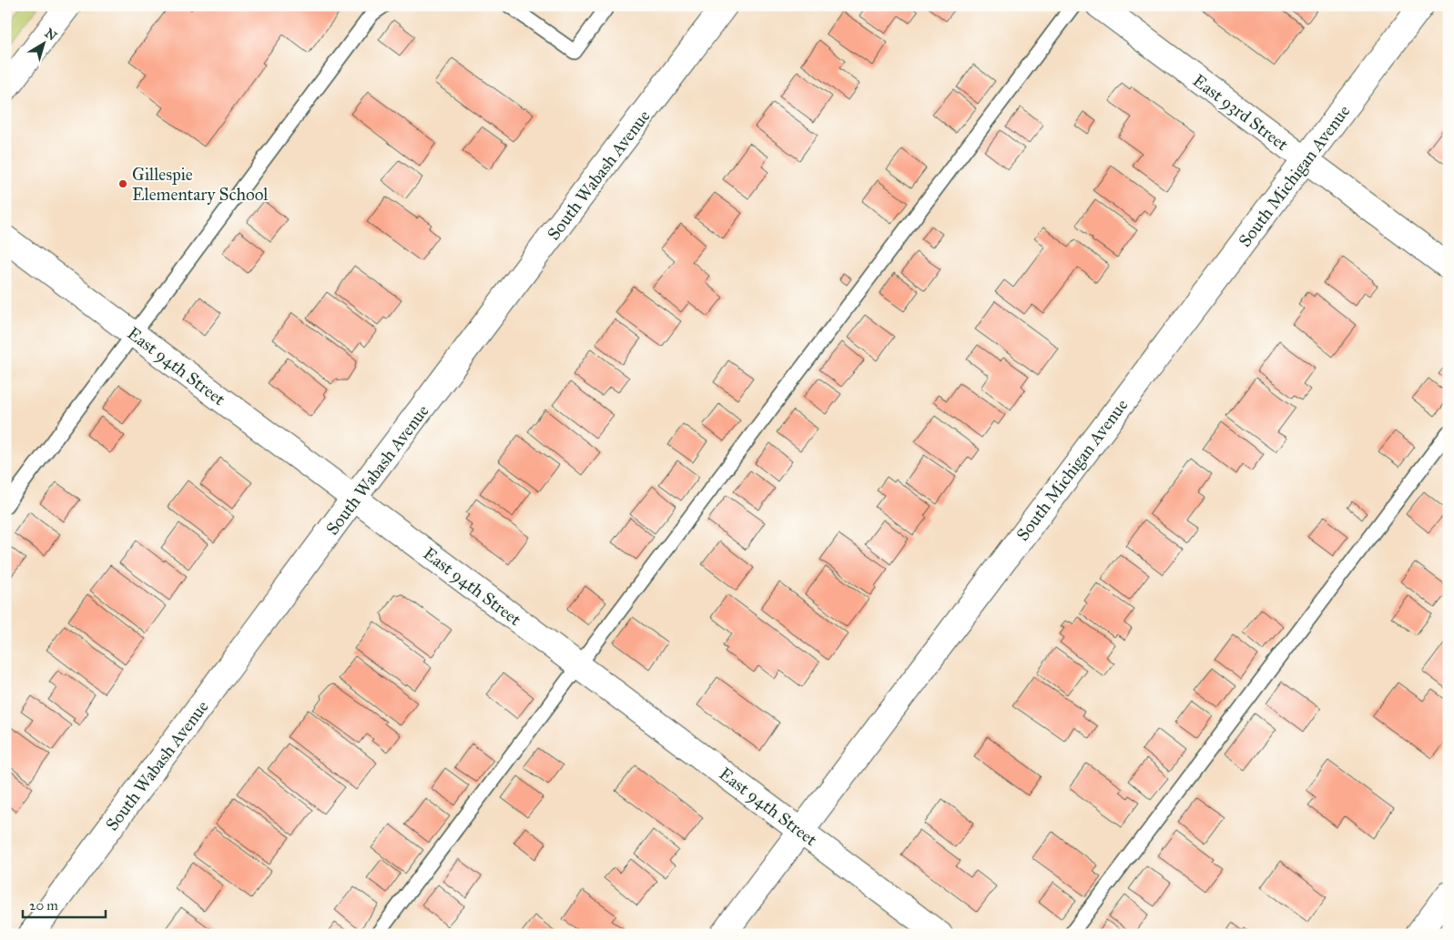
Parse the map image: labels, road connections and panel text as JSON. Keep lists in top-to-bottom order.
{
  "streets": {
    "street": [
      "East 93rd Street",
      "South Wabash Avenue",
      "South Michigan Avenue",
      "East 94th Street"
    ]
  },
  "crossings": [
    ["East 93rd Street", "South Michigan Avenue"],
    ["South Wabash Avenue", "East 94th Street"],
    ["South Michigan Avenue", "East 94th Street"]
  ],
  "places": ["Gillespie Elementary School"],
  "scale_bar": "20 m",
  "north": "top right"
}
